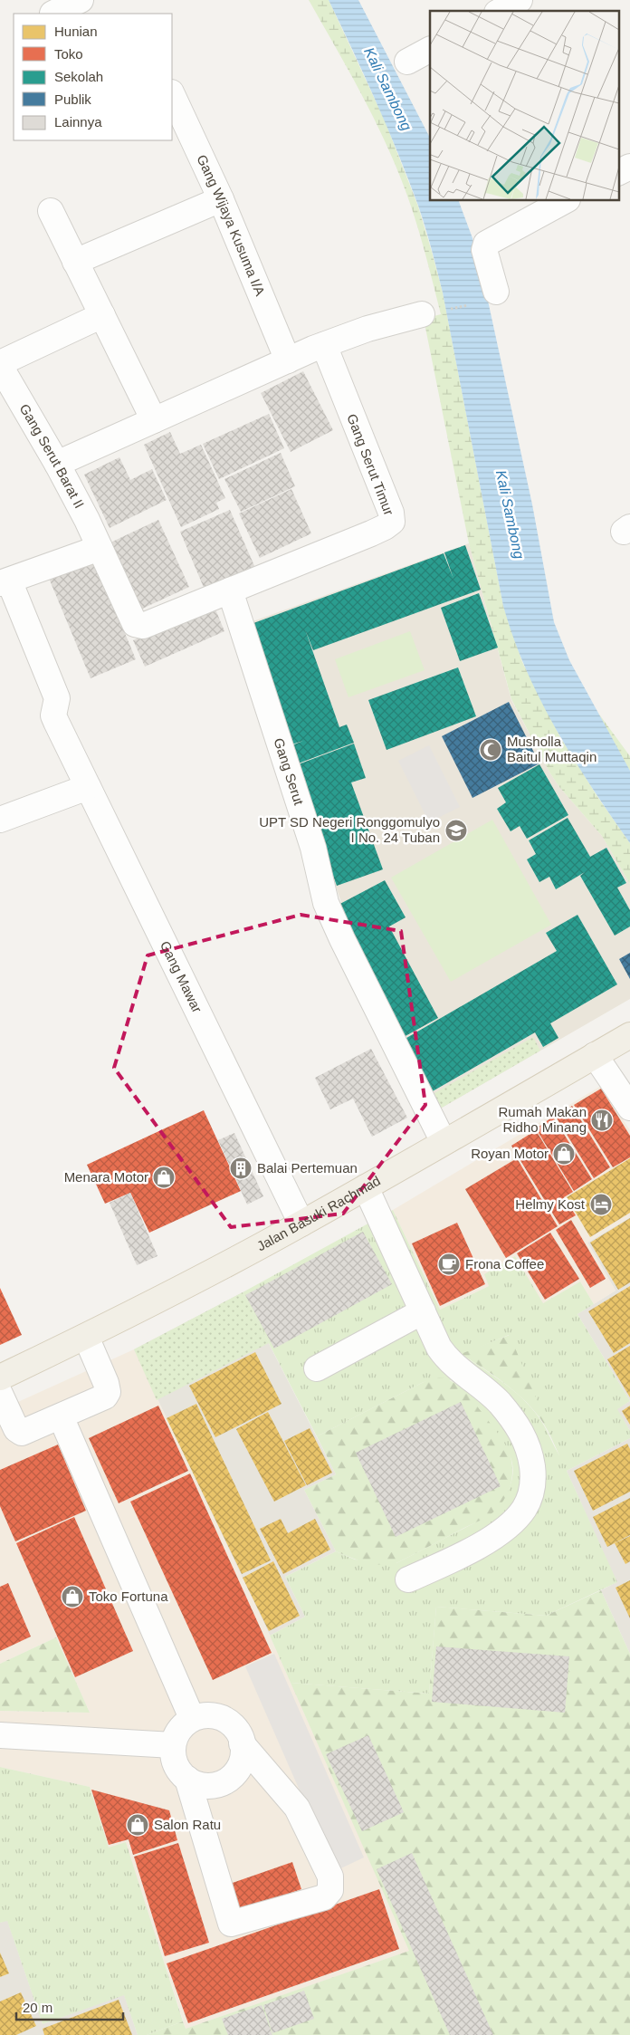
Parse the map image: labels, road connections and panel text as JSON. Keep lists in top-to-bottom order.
{
  "streets": {
    "main road": ["Jalan Basuki Rachmad"],
    "street": [
      "Gang Wijaya Kusuma I/A",
      "Gang Serut Barat II",
      "Gang Serut Timur",
      "Gang Serut",
      "Gang Mawar"
    ]
  },
  "crossings": [
    ["Gang Serut Timur", "Gang Serut"],
    ["Gang Serut", "Jalan Basuki Rachmad"],
    ["Gang Mawar", "Jalan Basuki Rachmad"]
  ],
  "water": ["Kali Sambong"],
  "places": {
    "mosque": ["Musholla Baitul Muttaqin"],
    "school or university": ["UPT SD Negeri Ronggomulyo I No. 24 Tuban"],
    "restaurant": ["Rumah Makan Ridho Minang"],
    "shop": [
      "Royan Motor",
      "Menara Motor",
      "Toko Fortuna",
      "Salon Ratu"
    ],
    "building": ["Balai Pertemuan"],
    "hotel": ["Helmy Kost"],
    "cafe": ["Frona Coffee"]
  },
  "legend": [
    "Hunian",
    "Toko",
    "Sekolah",
    "Publik",
    "Lainnya"
  ],
  "scale_bar": "20 m"
}
